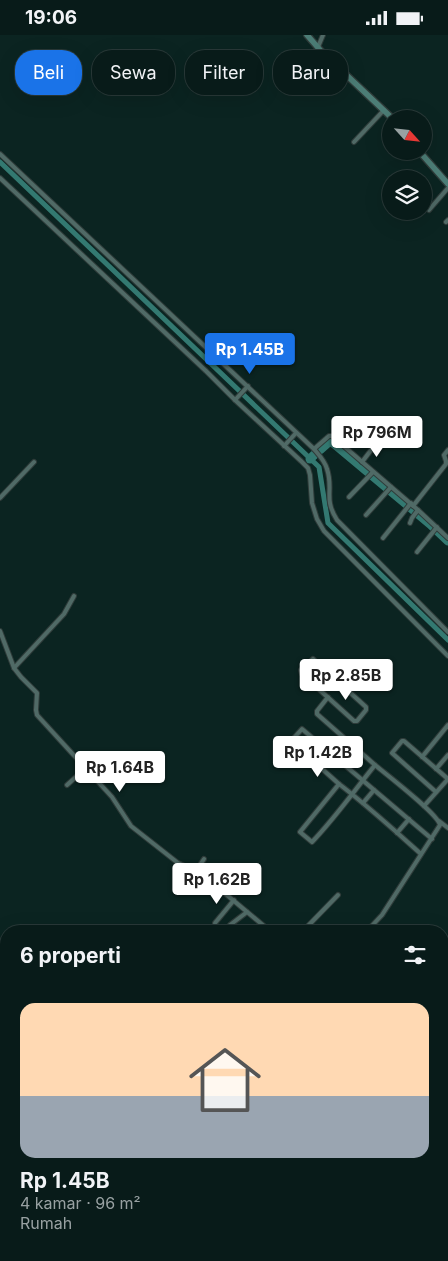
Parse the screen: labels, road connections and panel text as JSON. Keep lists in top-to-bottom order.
{
  "north": "bottom right",
  "page": {
    "status": "19:06",
    "chip": [
      "Beli",
      "Sewa",
      "Filter",
      "Baru"
    ],
    "price": [
      "Rp 1.45B",
      "Rp 796M",
      "Rp 2.85B",
      "Rp 1.42B",
      "Rp 1.64B",
      "Rp 1.62B"
    ],
    "heading": "6 properti",
    "list": [
      {
        "name": "Rp 1.45B",
        "note": "4 kamar · 96 m² · Rumah"
      }
    ]
  }
}
